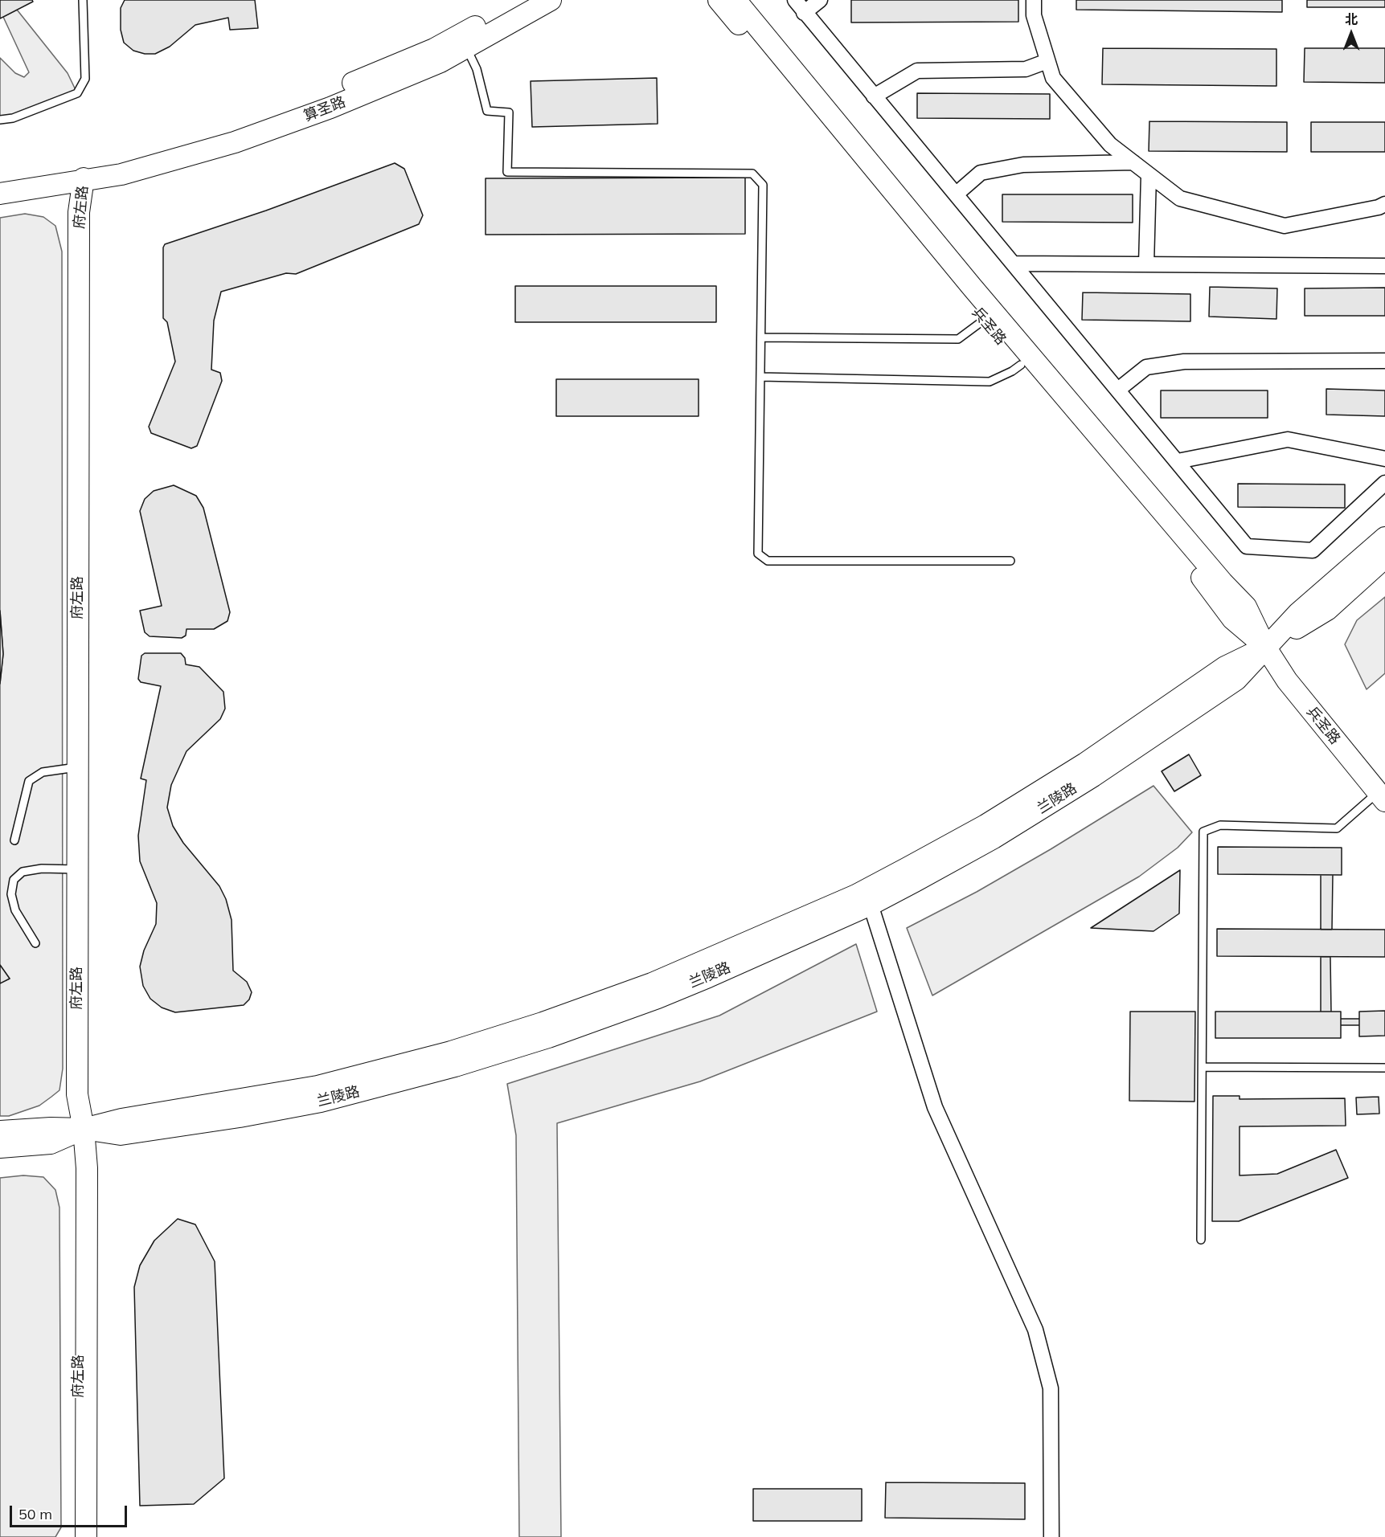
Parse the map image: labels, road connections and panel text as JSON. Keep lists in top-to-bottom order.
{
  "streets": {
    "main road": [
      "算圣路",
      "府左路",
      "兵圣路",
      "兰陵路"
    ]
  },
  "crossings": [
    ["算圣路", "府左路"],
    ["府左路", "兰陵路"],
    ["兵圣路", "兰陵路"]
  ],
  "scale_bar": "50 m",
  "north": "top"
}
